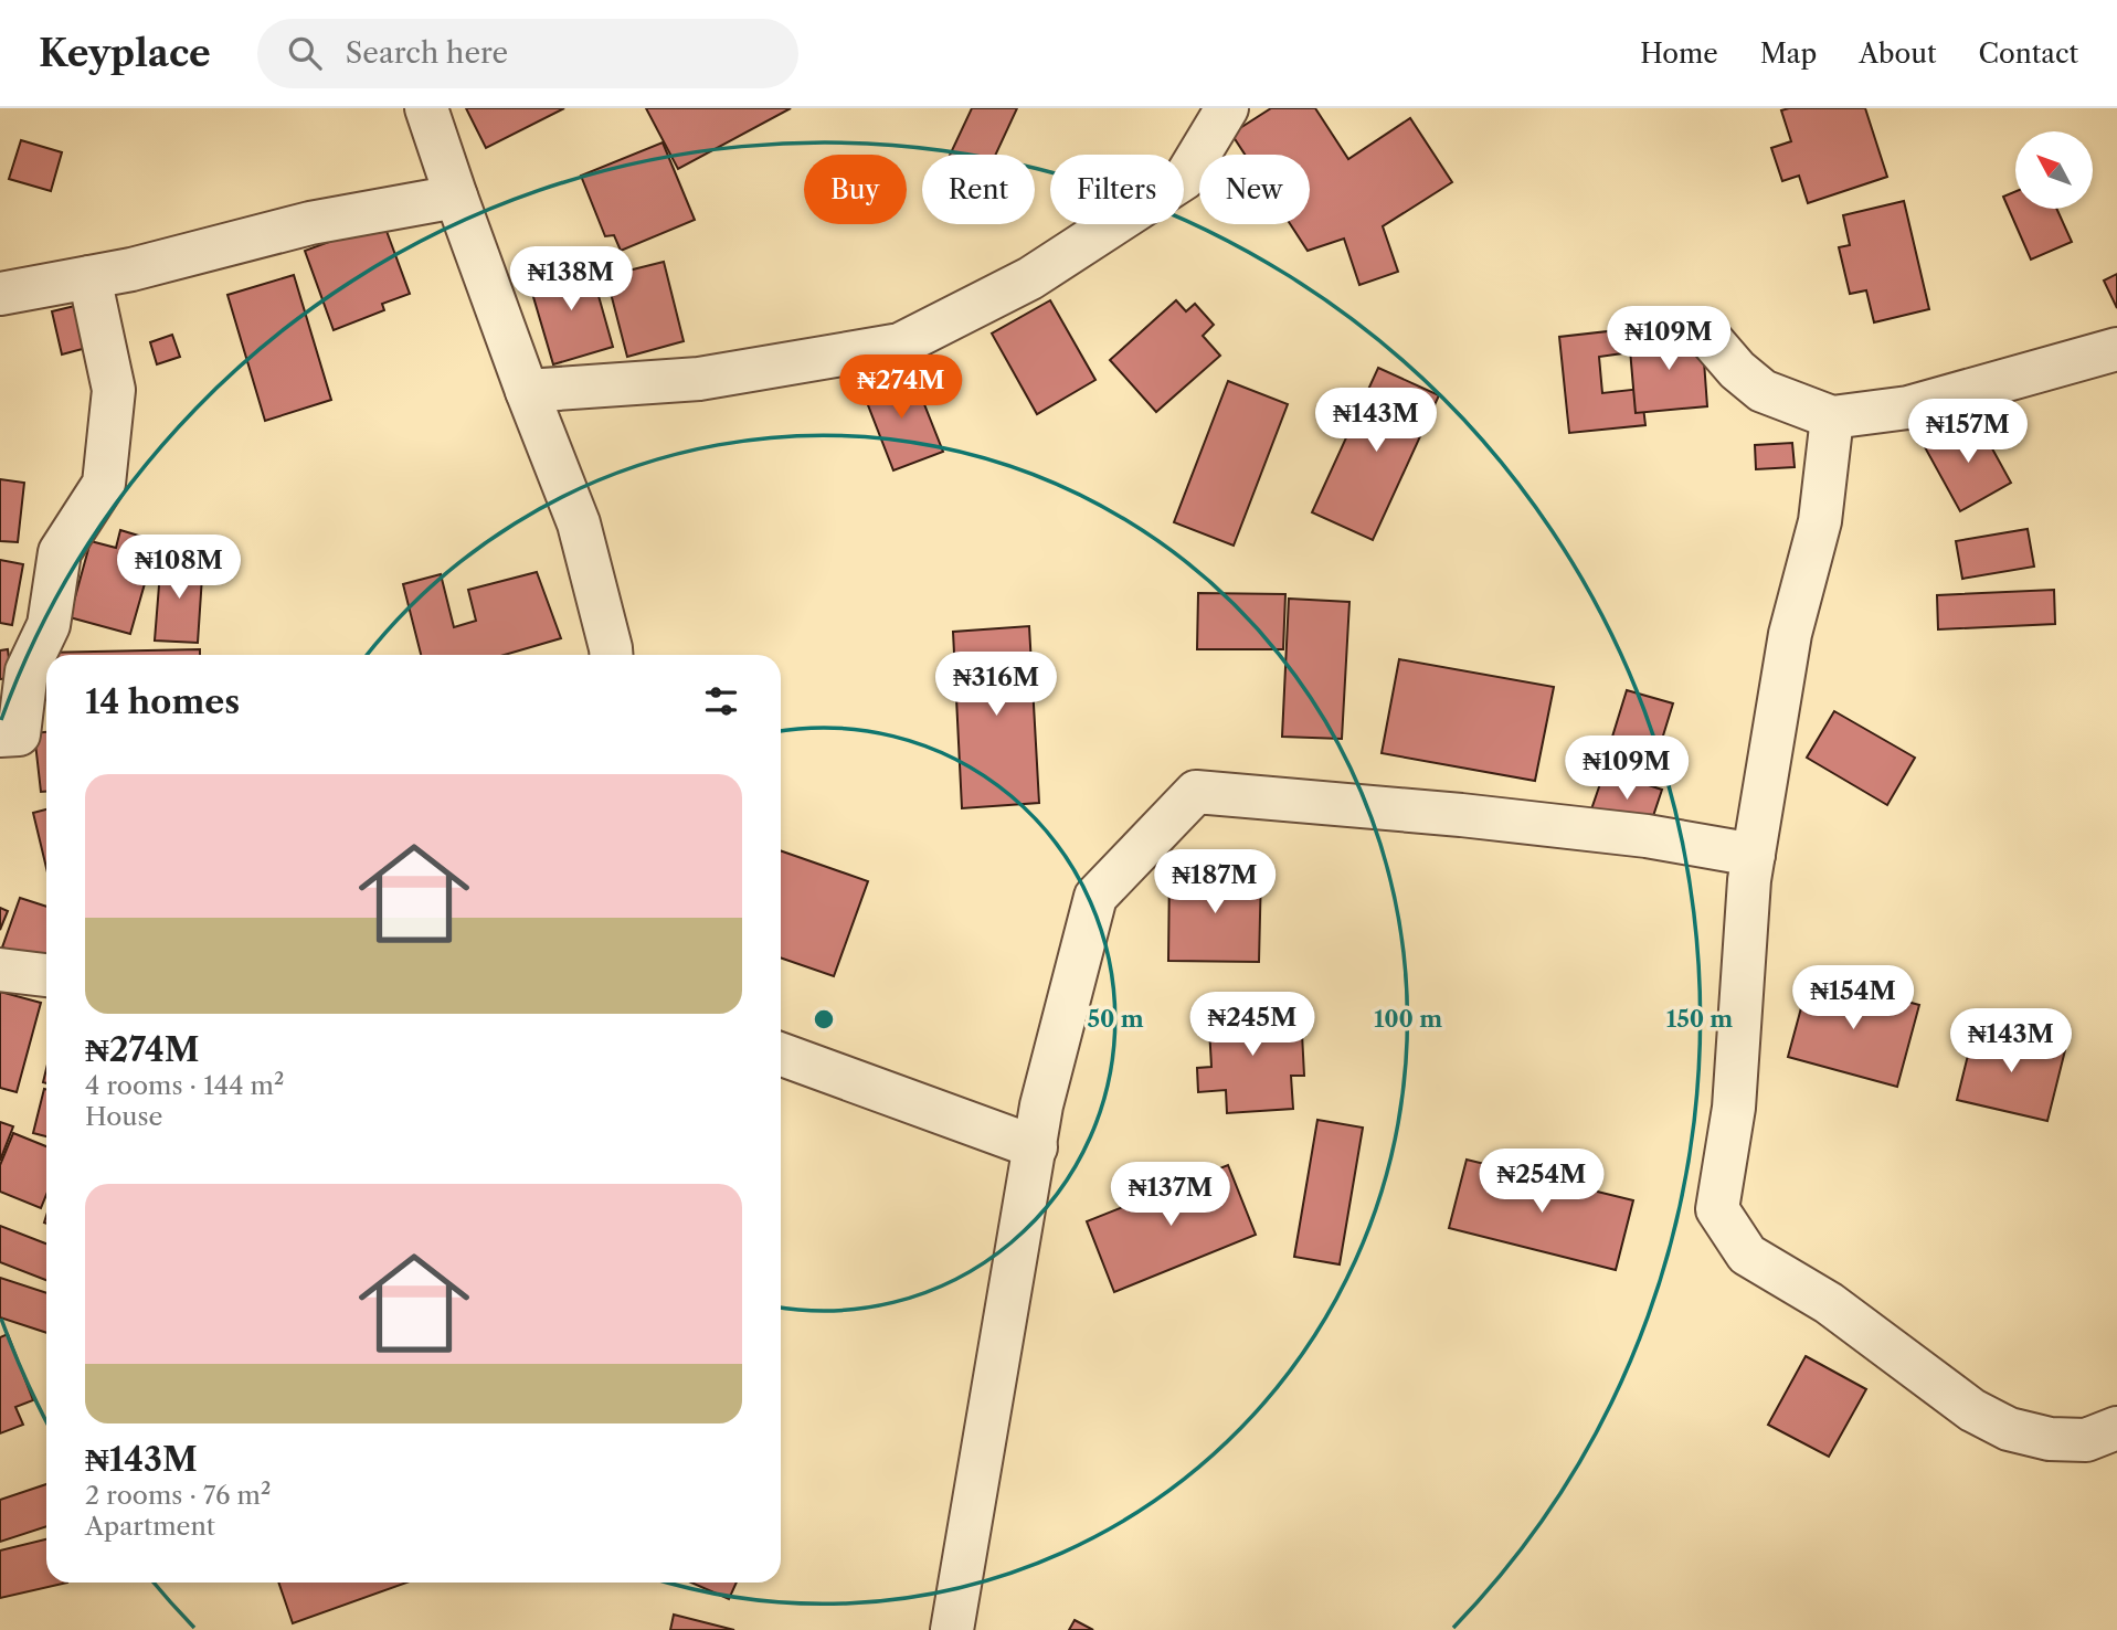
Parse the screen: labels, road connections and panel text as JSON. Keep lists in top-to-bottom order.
{
  "north": "top left",
  "page": {
    "header": "Keyplace",
    "search": "Search here",
    "nav": [
      "Home",
      "Map",
      "About",
      "Contact"
    ],
    "chip": [
      "Buy",
      "Rent",
      "Filters",
      "New"
    ],
    "price": [
      "₦138M",
      "₦109M",
      "₦274M",
      "₦143M",
      "₦157M",
      "₦108M",
      "₦316M",
      "₦109M",
      "₦187M",
      "₦154M",
      "₦245M",
      "₦143M",
      "₦254M",
      "₦137M"
    ],
    "heading": "14 homes",
    "list": [
      {
        "name": "₦274M",
        "note": "4 rooms · 144 m² · House"
      },
      {
        "name": "₦143M",
        "note": "2 rooms · 76 m² · Apartment"
      }
    ]
  },
  "rings": ["50 m", "100 m", "150 m"]
}
